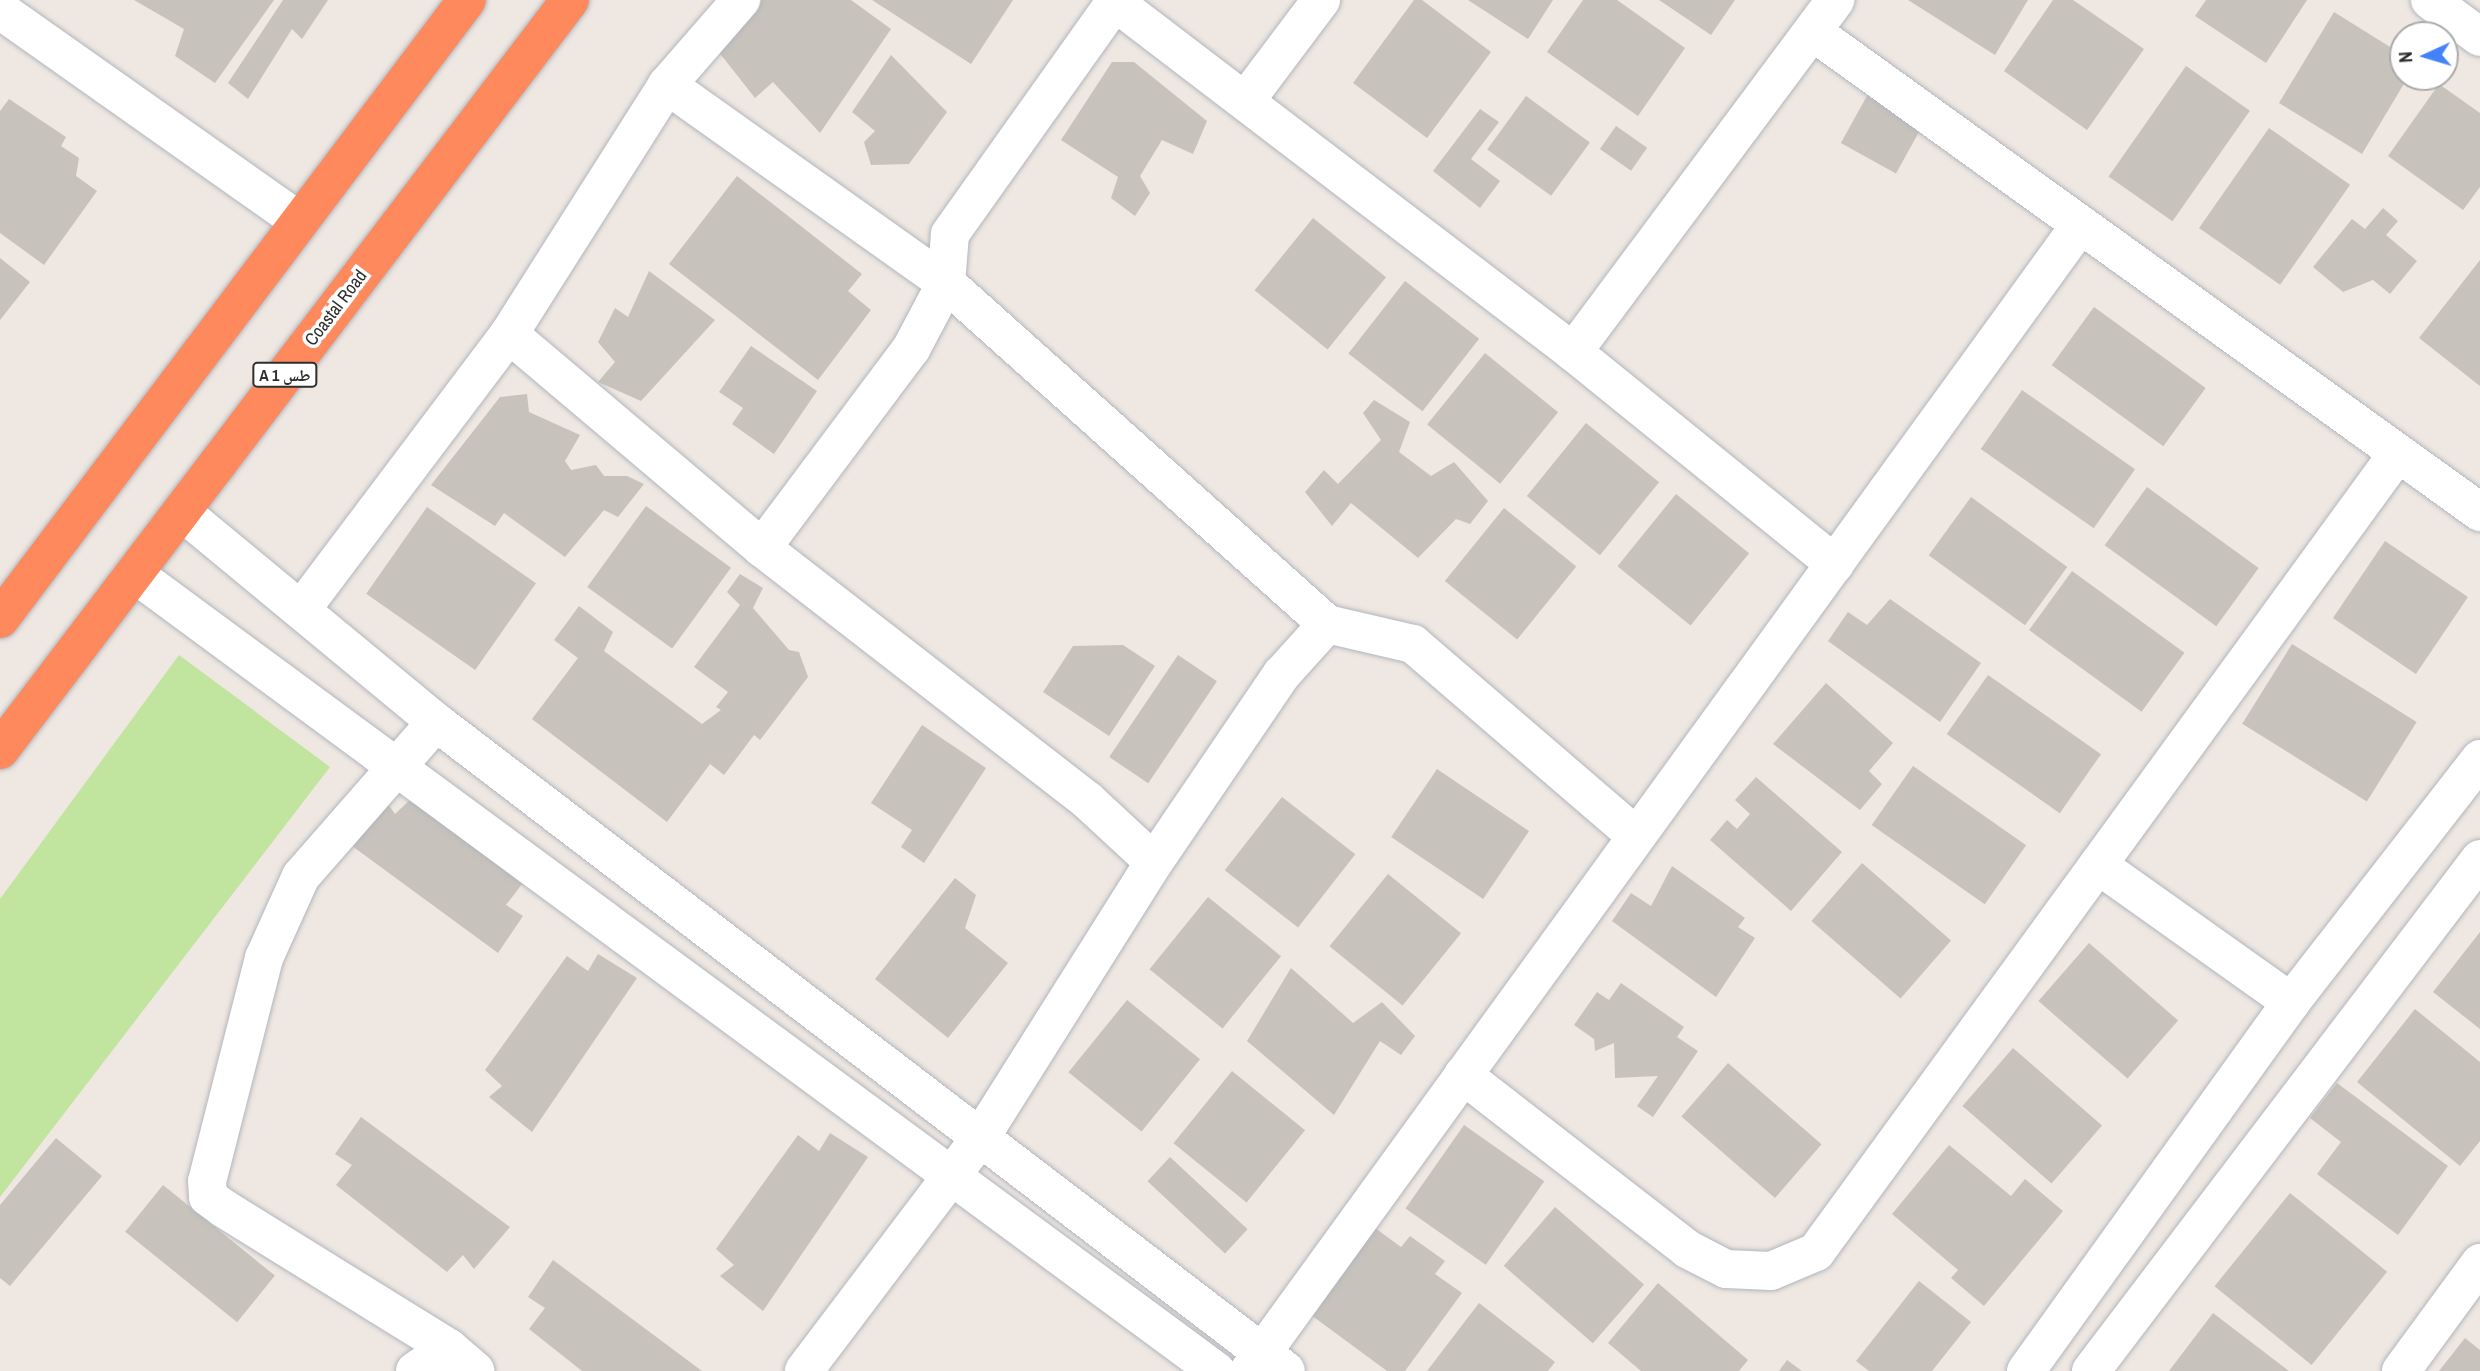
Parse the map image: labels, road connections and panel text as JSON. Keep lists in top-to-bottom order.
{
  "streets": {
    "highway": ["Coastal Road", "A 1 طس"]
  },
  "north": "left"
}
